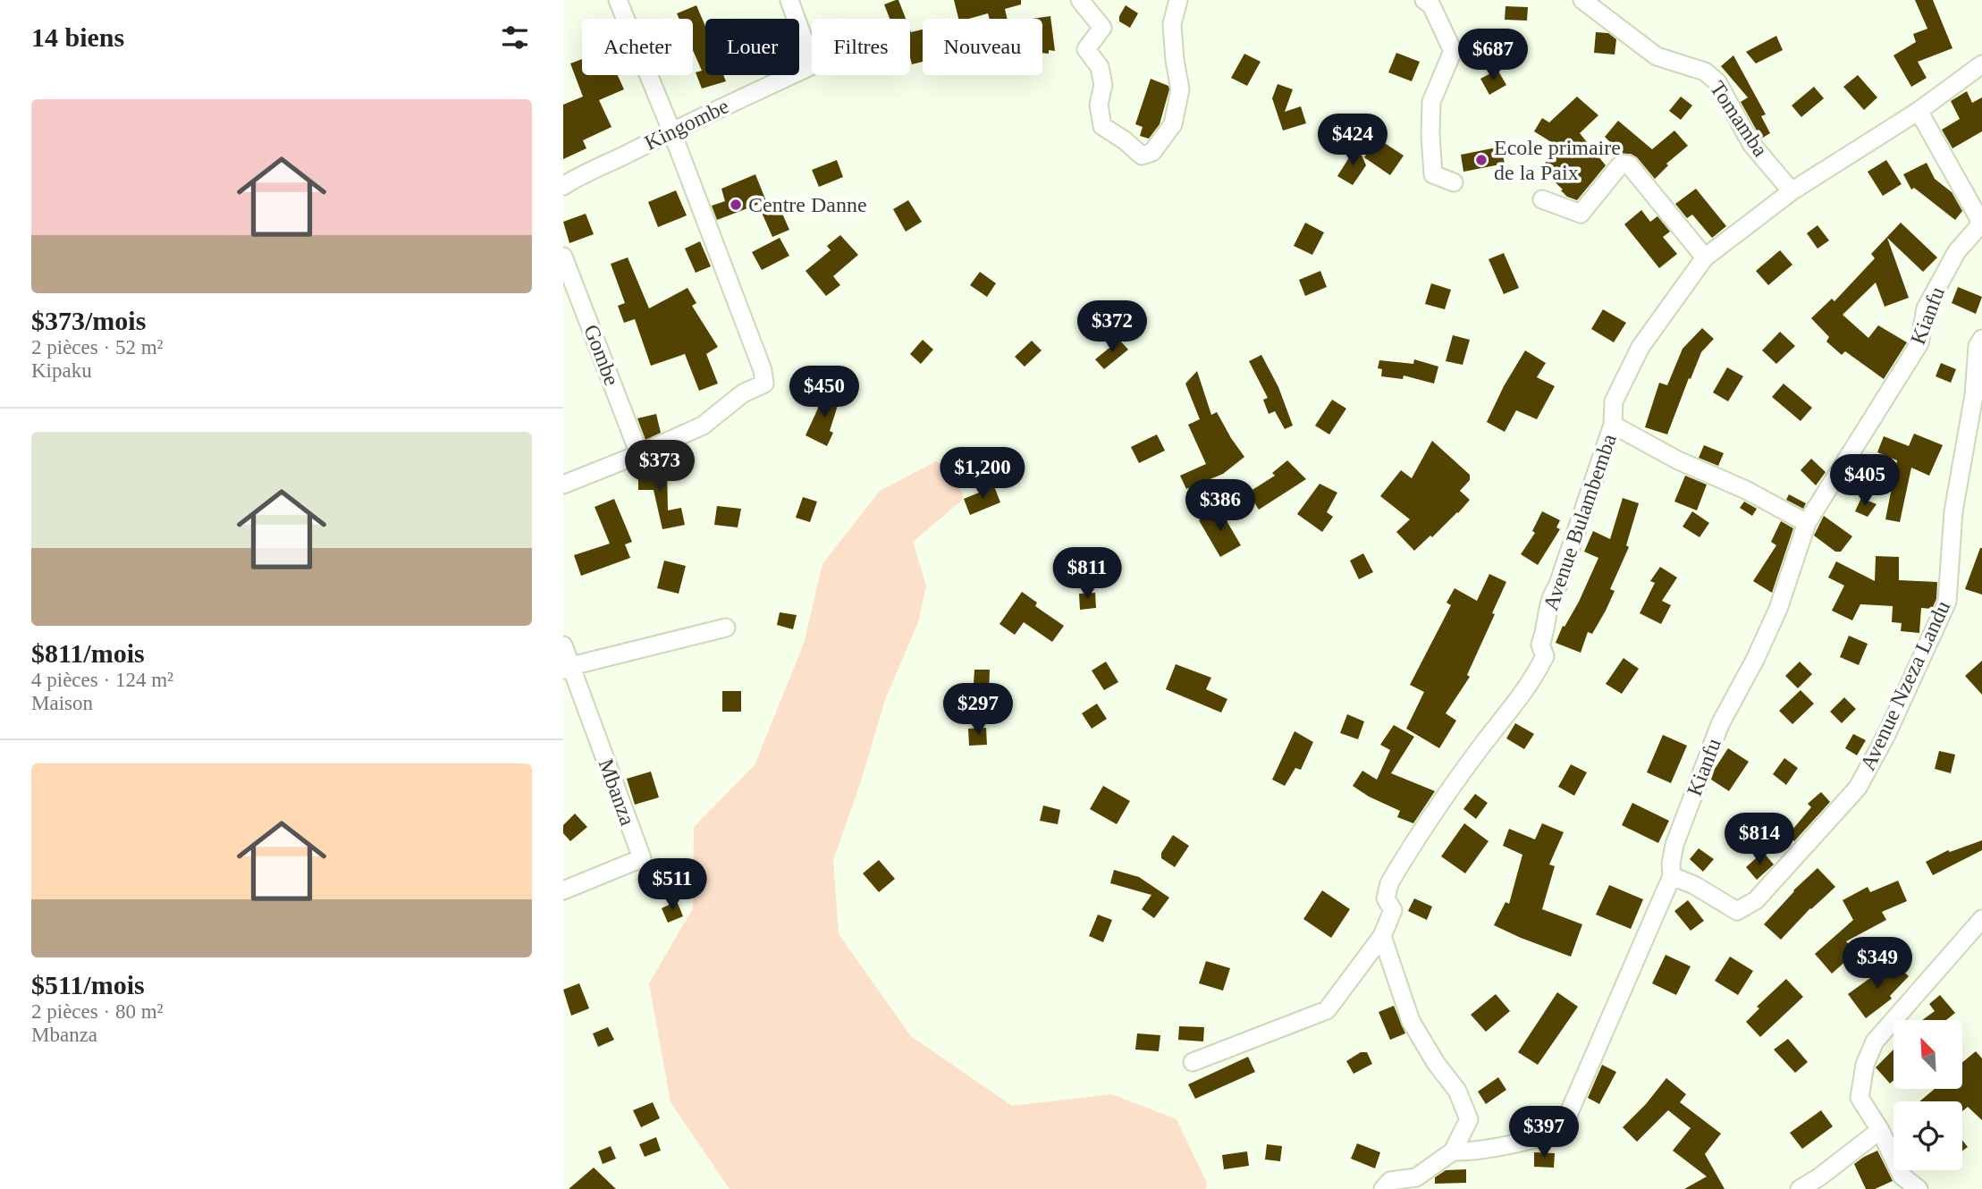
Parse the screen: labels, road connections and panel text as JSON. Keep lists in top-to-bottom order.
{
  "streets": {
    "street": [
      "Tomamba",
      "Kingombe",
      "Kianfu",
      "Gombe",
      "Avenue Bulambemba",
      "Avenue Nzeza Landu",
      "Mbanza"
    ]
  },
  "crossings": [
    ["Tomamba", "Avenue Bulambemba"],
    ["Kianfu", "Avenue Bulambemba"],
    ["Kianfu", "Avenue Nzeza Landu"]
  ],
  "places": ["Ecole primaire de la Paix", "Centre Danne"],
  "north": "top left",
  "page": {
    "heading": "14 biens",
    "chip": [
      "Acheter",
      "Louer",
      "Filtres",
      "Nouveau"
    ],
    "price": [
      "$687",
      "$424",
      "$372",
      "$450",
      "$373",
      "$1,200",
      "$405",
      "$386",
      "$811",
      "$297",
      "$814",
      "$511",
      "$349",
      "$397"
    ],
    "list": [
      {
        "name": "$373/mois",
        "note": "2 pièces · 52 m² · Kipaku"
      },
      {
        "name": "$811/mois",
        "note": "4 pièces · 124 m² · Maison"
      },
      {
        "name": "$511/mois",
        "note": "2 pièces · 80 m² · Mbanza"
      }
    ]
  }
}
